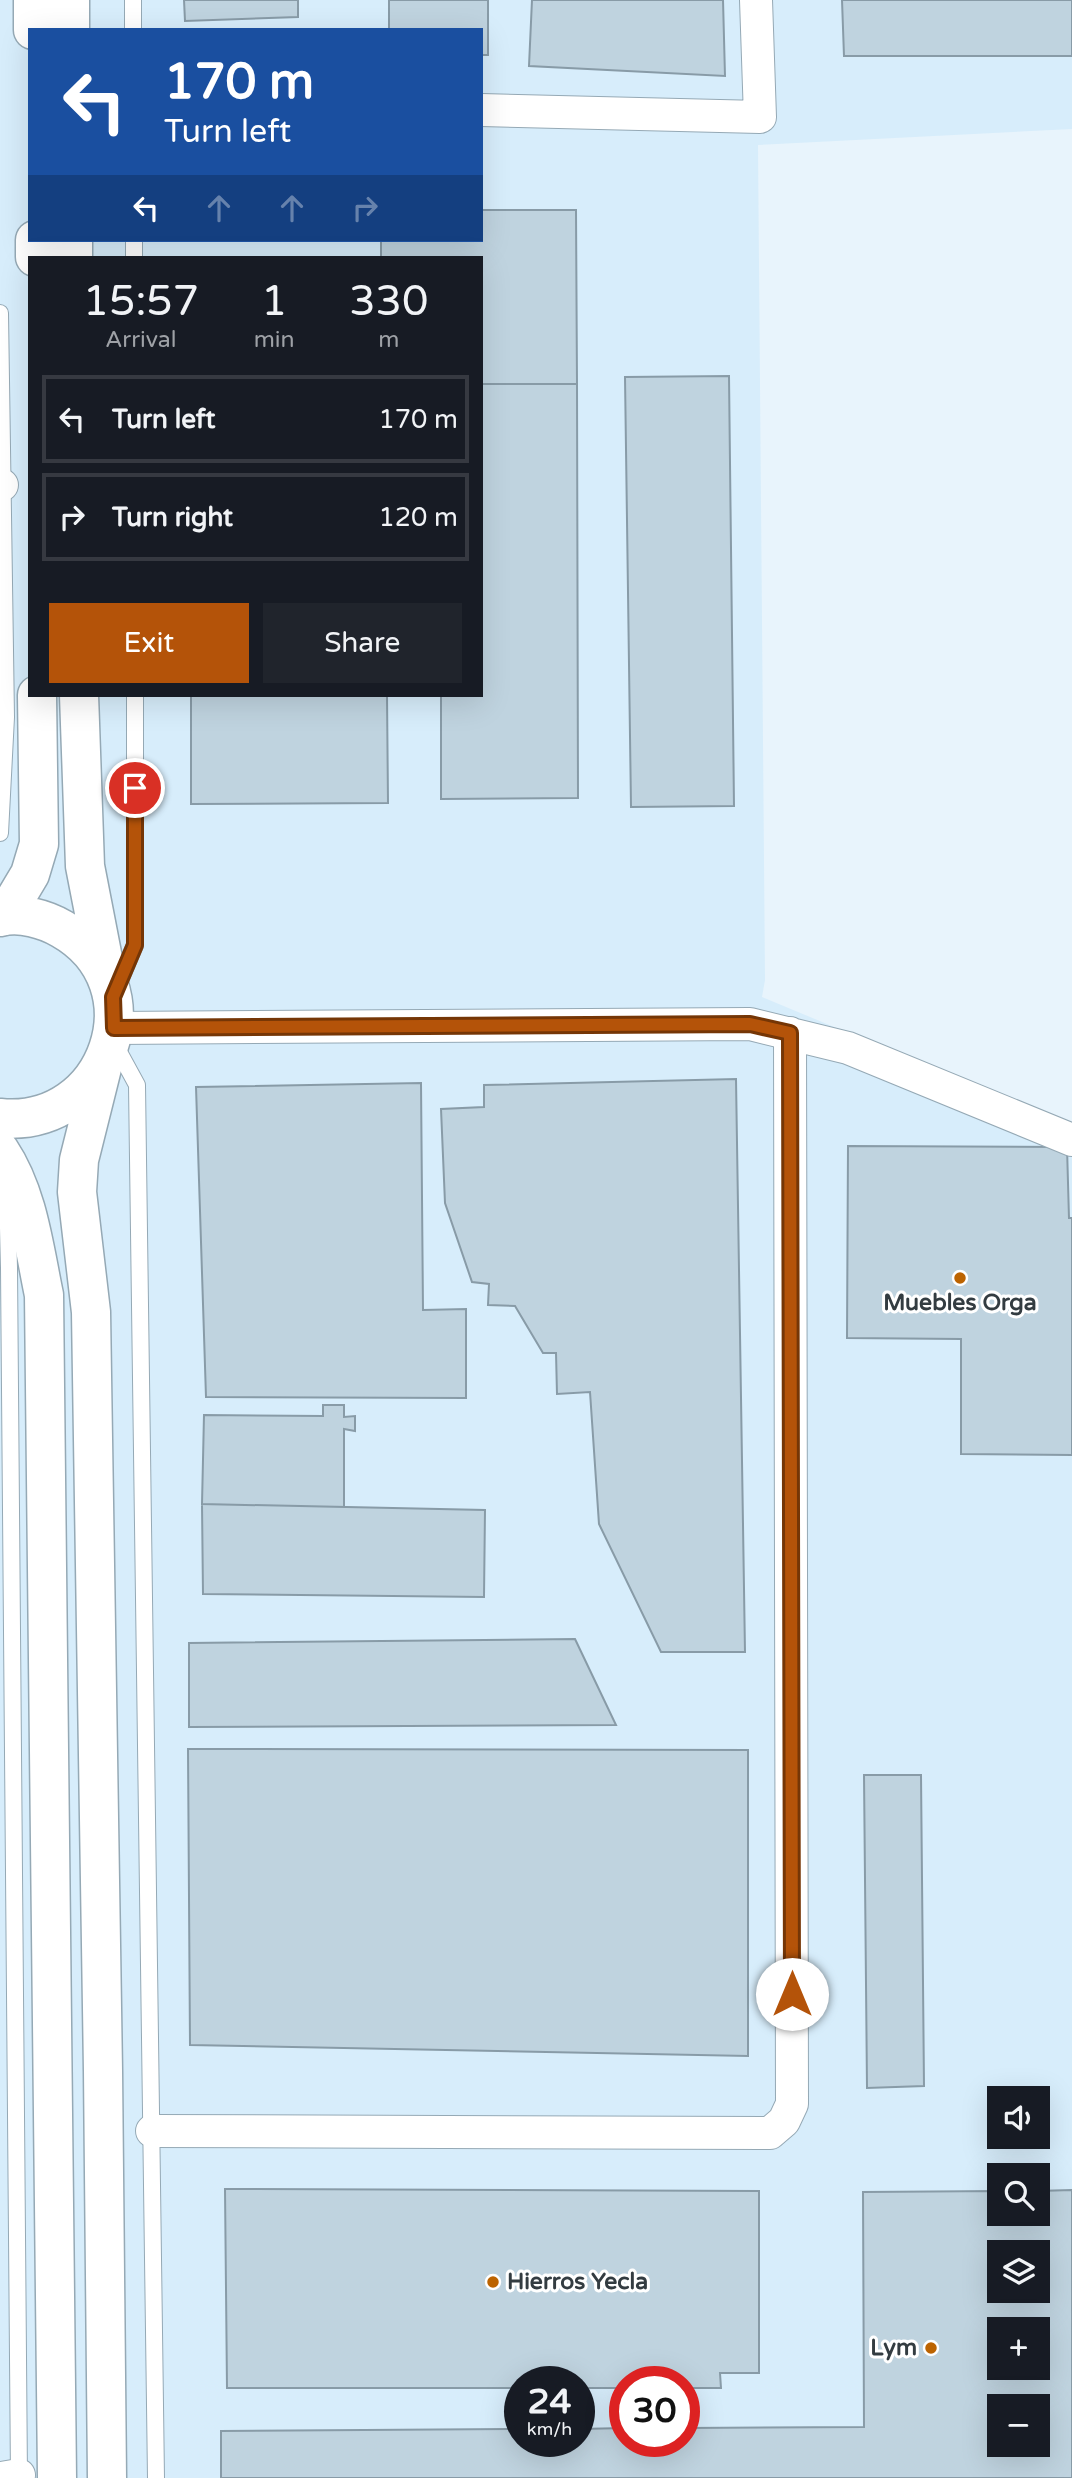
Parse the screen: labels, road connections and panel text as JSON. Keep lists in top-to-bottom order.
{
  "places": ["Muebles Orga", "Hierros Yecla", "Lym"],
  "page": {
    "turn": ["170 m", "Turn left"],
    "eta": [
      "15:57",
      "Arrival",
      "1",
      "min",
      "330",
      "m"
    ],
    "list": [
      {
        "name": "Turn left",
        "value": "170 m"
      },
      {
        "name": "Turn right",
        "value": "120 m"
      }
    ],
    "buttons": ["Exit", "Share"],
    "map_buttons": ["+", "−"],
    "speed": "24 km/h",
    "limit": "30"
  }
}
